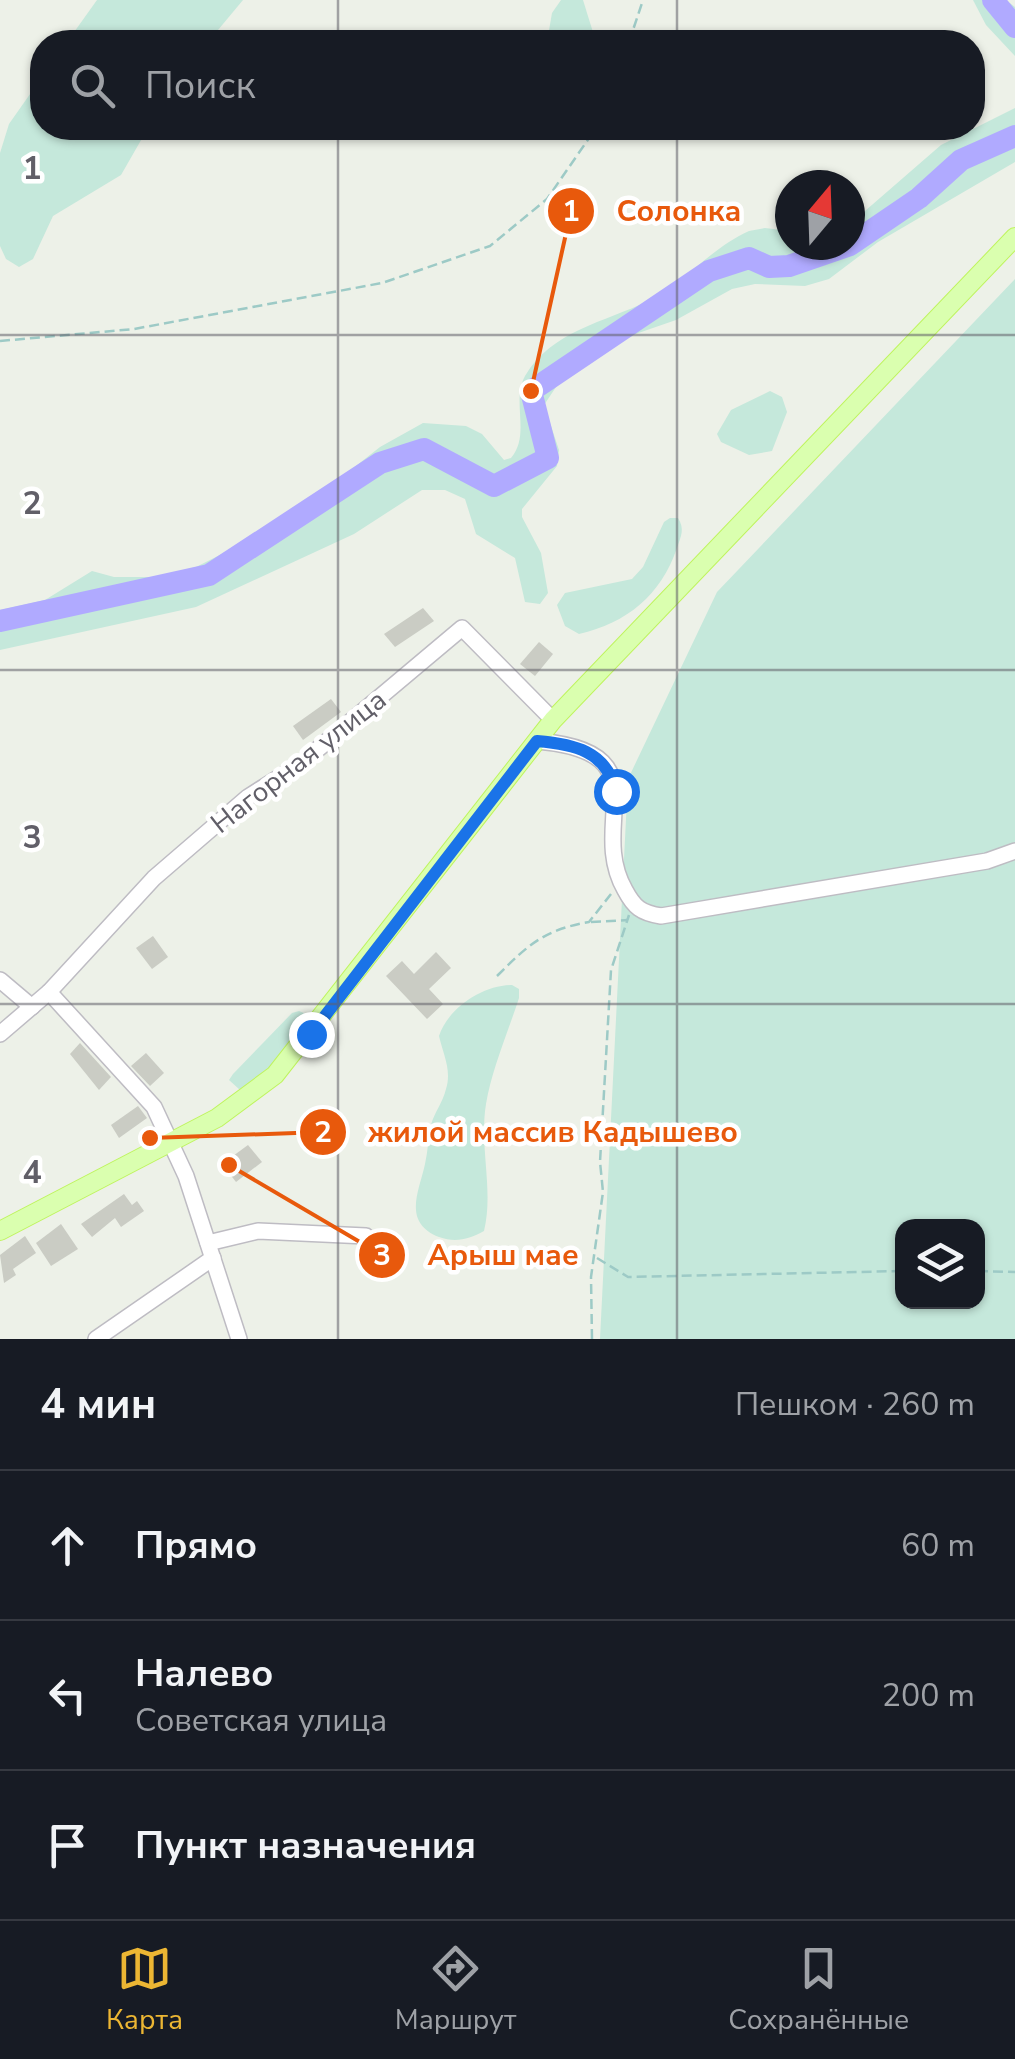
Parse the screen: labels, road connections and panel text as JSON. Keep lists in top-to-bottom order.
{
  "streets": {
    "street": ["Нагорная улица"]
  },
  "places": ["Солонка", "жилой массив Кадышево", "Арыш мае"],
  "north": "top",
  "page": {
    "search": "Поиск",
    "heading": ["4 мин", "Пешком · 260 m"],
    "list": [
      ["Прямо", "60 m"],
      ["Налево", "Советская улица", "200 m"],
      "Пункт назначения"
    ],
    "nav": ["Карта", "Маршрут", "Сохранённые"]
  },
  "grid": {
    "rows": [
      "1",
      "2",
      "3",
      "4"
    ]
  }
}
